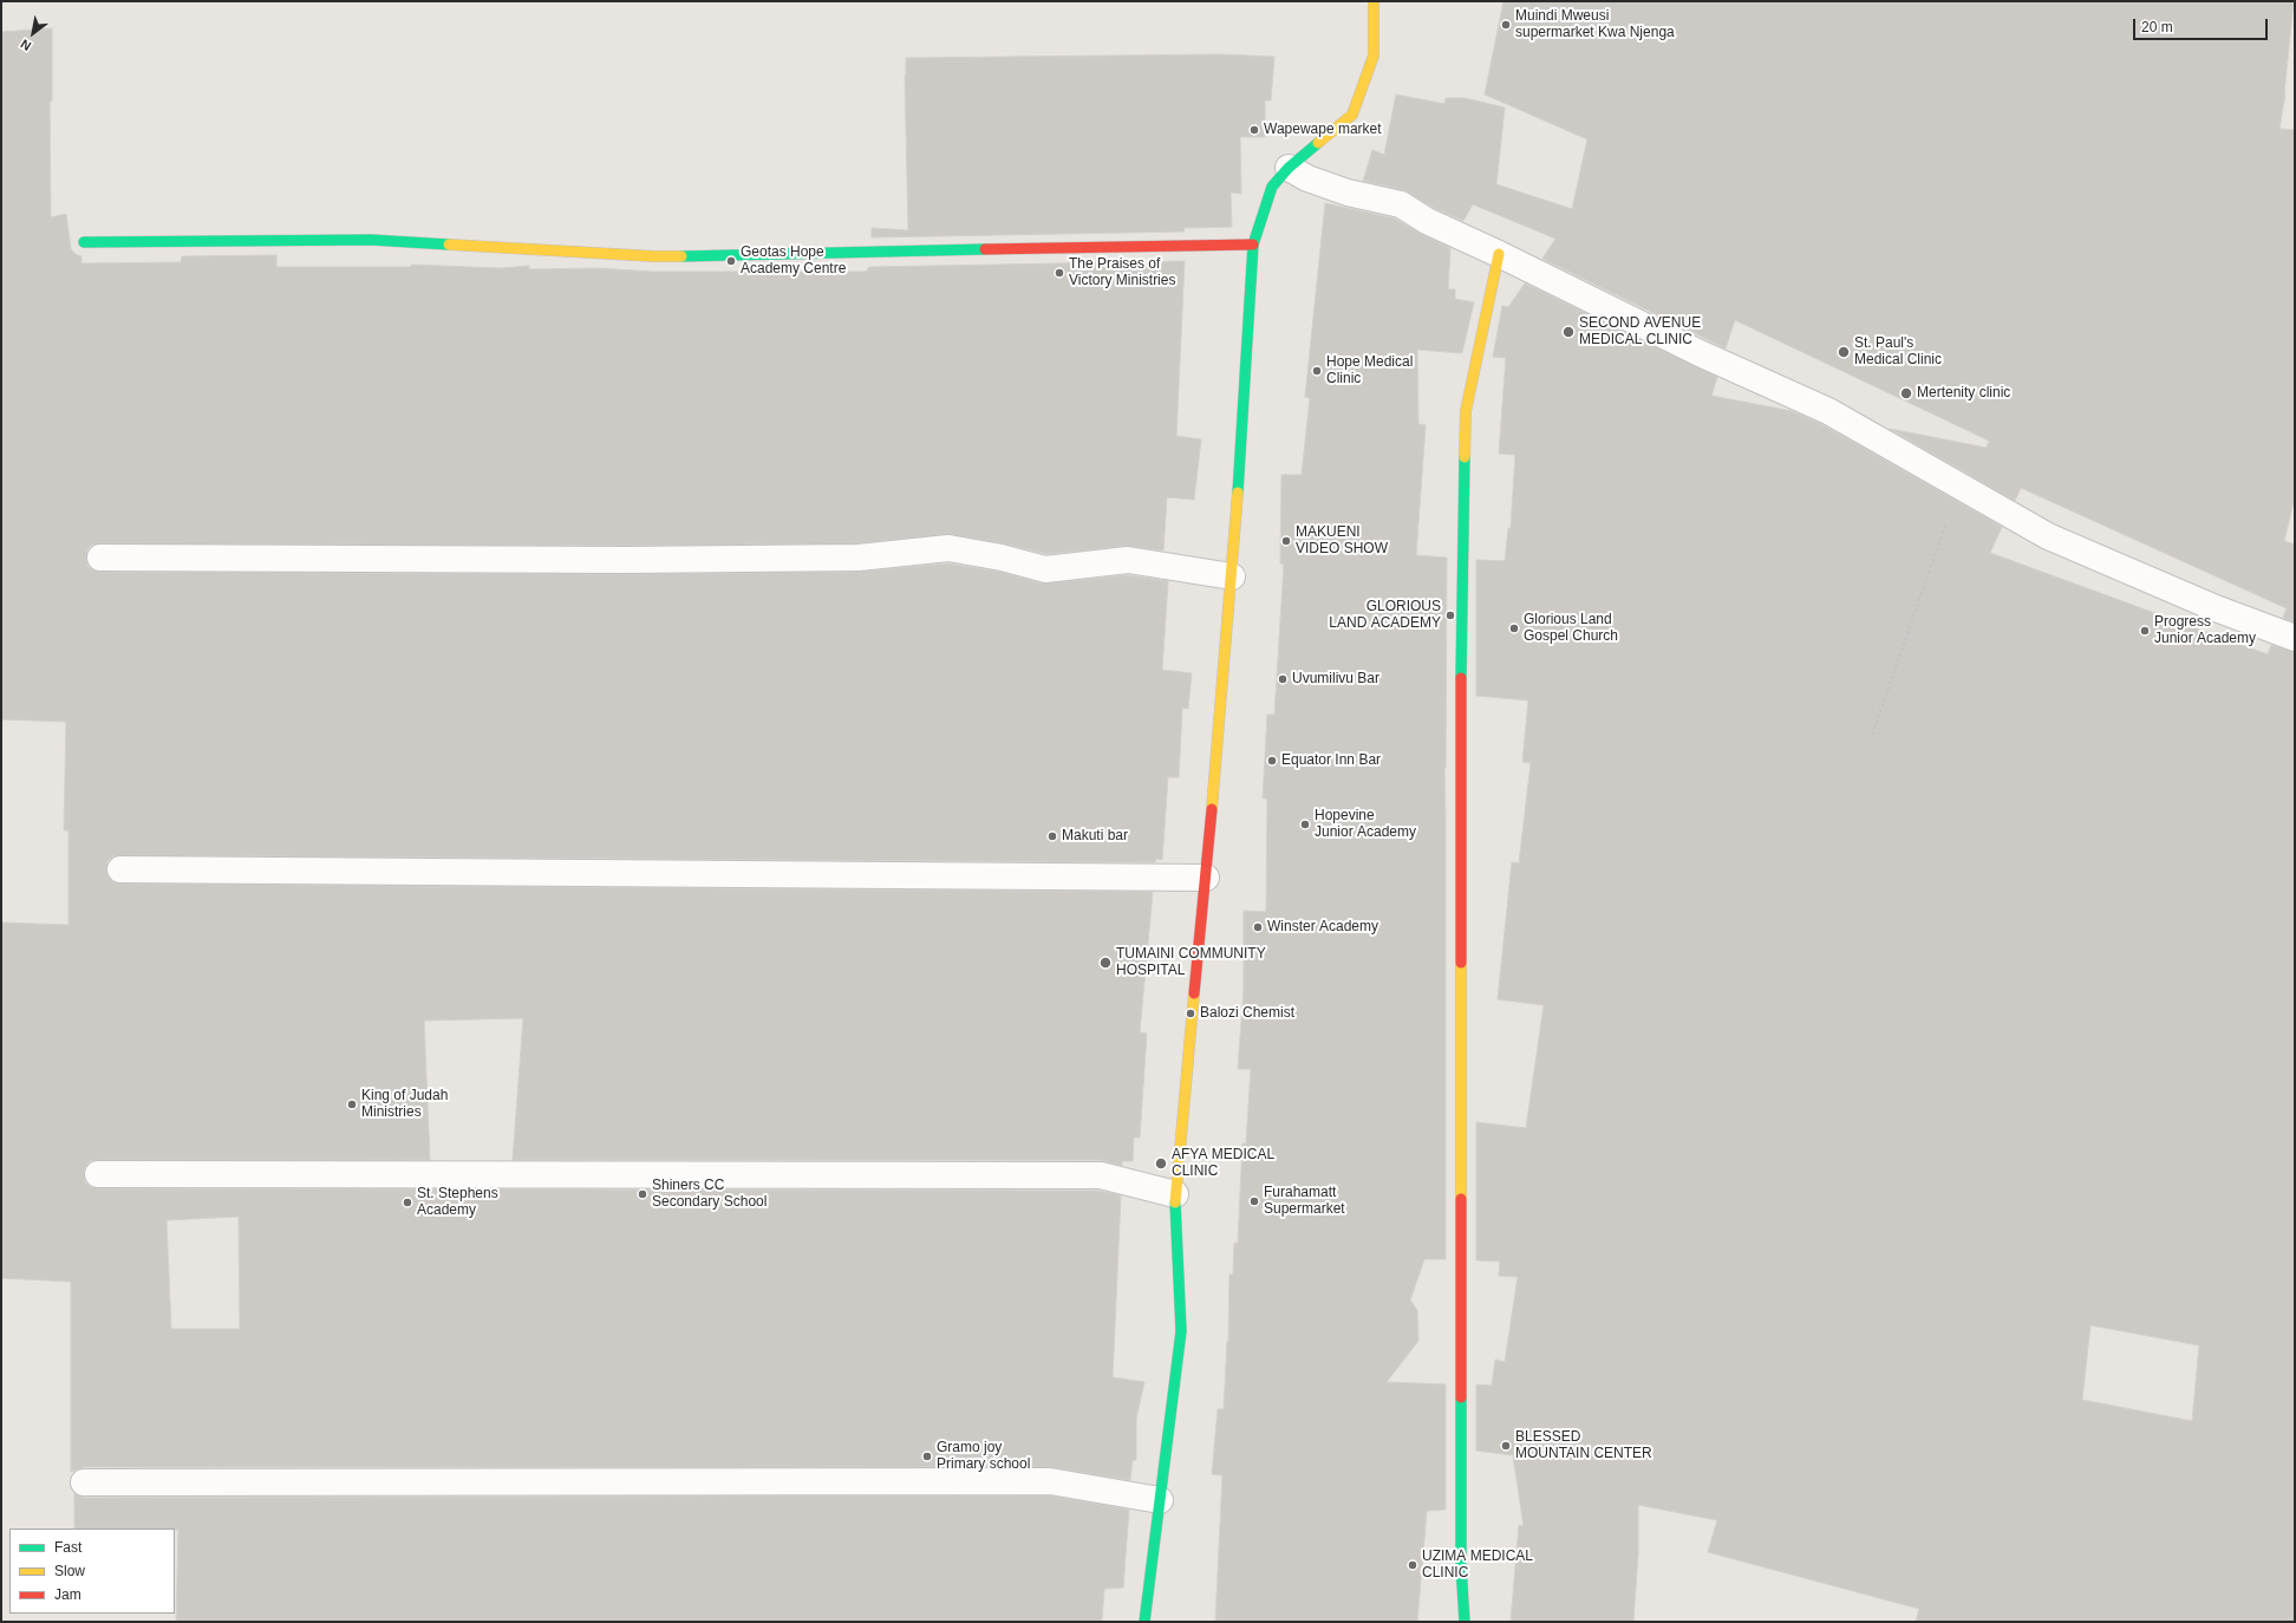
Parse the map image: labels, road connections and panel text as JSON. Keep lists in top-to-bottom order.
{
  "places": [
    "Muindi Mweusi supermarket Kwa Njenga",
    "Wapewape market",
    "Geotas Hope Academy Centre",
    "The Praises of Victory Ministries",
    "SECOND AVENUE MEDICAL CLINIC",
    "St. Paul's Medical Clinic",
    "Hope Medical Clinic",
    "Mertenity clinic",
    "MAKUENI VIDEO SHOW",
    "GLORIOUS LAND ACADEMY",
    "Glorious Land Gospel Church",
    "Progress Junior Academy",
    "Uvumilivu Bar",
    "Equator Inn Bar",
    "Hopevine Junior Academy",
    "Makuti bar",
    "Winster Academy",
    "TUMAINI COMMUNITY HOSPITAL",
    "Balozi Chemist",
    "King of Judah Ministries",
    "AFYA MEDICAL CLINIC",
    "Shiners CC Secondary School",
    "Furahamatt Supermarket",
    "St. Stephens Academy",
    "BLESSED MOUNTAIN CENTER",
    "Gramo joy Primary school",
    "UZIMA MEDICAL CLINIC"
  ],
  "legend": ["Fast", "Slow", "Jam"],
  "scale_bar": "20 m",
  "north": "bottom left"
}
